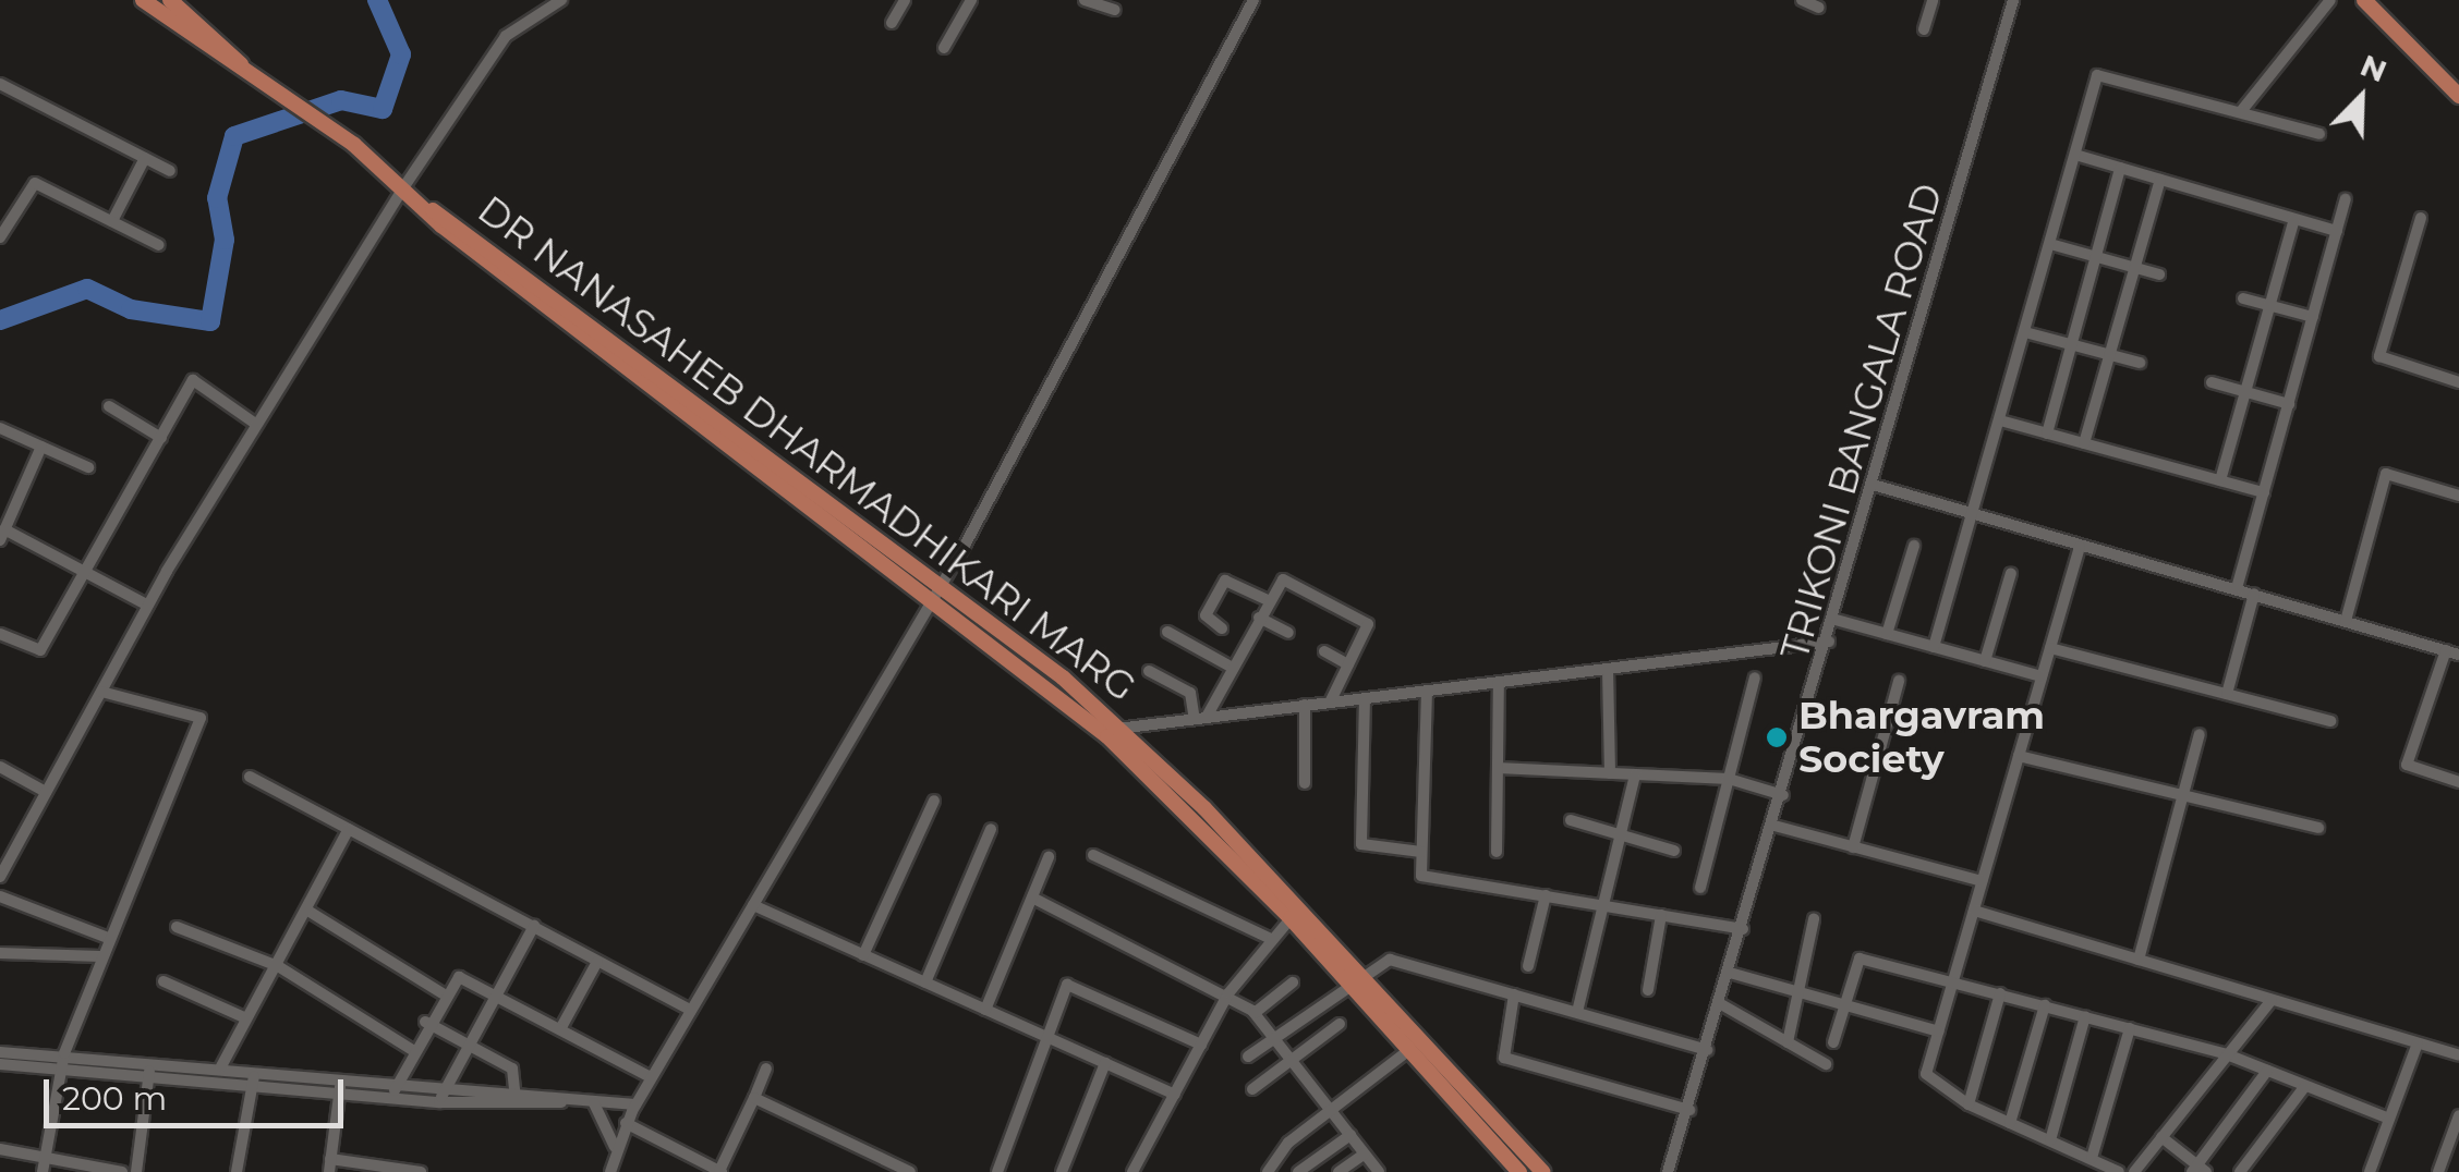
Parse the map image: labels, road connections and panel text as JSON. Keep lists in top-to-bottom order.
{
  "streets": {
    "main road": ["DR NANASAHEB DHARMADHIKARI MARG"],
    "street": ["TRIKONI BANGALA ROAD"]
  },
  "places": ["Bhargavram Society"],
  "scale_bar": "200 m",
  "north": "top right"
}
